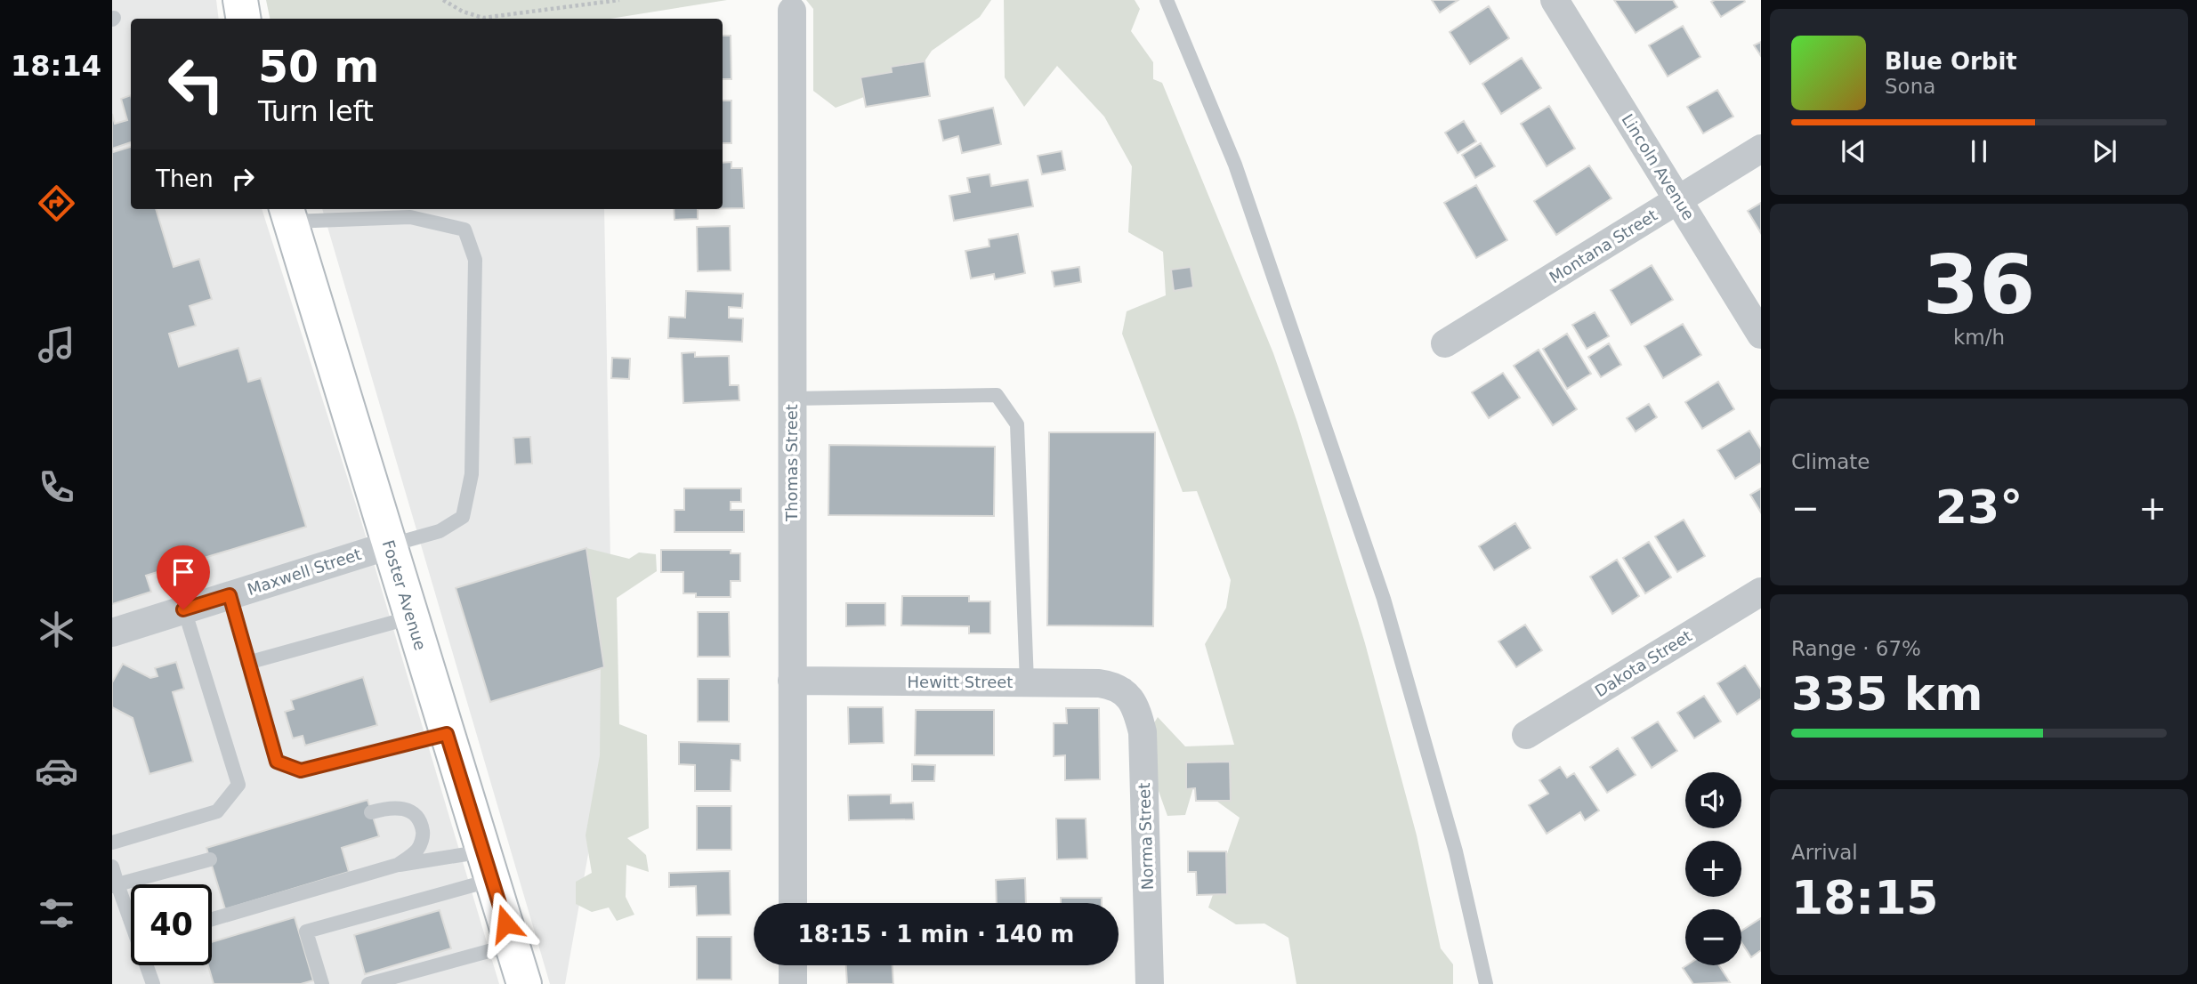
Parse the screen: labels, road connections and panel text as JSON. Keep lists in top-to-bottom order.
{
  "streets": {
    "street": [
      "Lincoln Avenue",
      "Montana Street",
      "Thomas Street",
      "Maxwell Street",
      "Foster Avenue",
      "Dakota Street",
      "Hewitt Street",
      "Norma Street"
    ]
  },
  "crossings": [
    ["Lincoln Avenue", "Montana Street"],
    ["Thomas Street", "Hewitt Street"],
    ["Maxwell Street", "Foster Avenue"],
    ["Hewitt Street", "Norma Street"]
  ],
  "page": {
    "tabs": "18:14",
    "turn": ["50 m", "Turn left"],
    "song": ["Blue Orbit", "Sona"],
    "then": "Then",
    "tile": [
      ["36", "km/h"],
      "Climate",
      ["Range · 67%", "335 km"],
      ["Arrival", "18:15"]
    ],
    "heat": ["−", "23°", "+"],
    "map_buttons": ["+", "−"],
    "limit": "40",
    "trip": "18:15 · 1 min · 140 m"
  }
}
